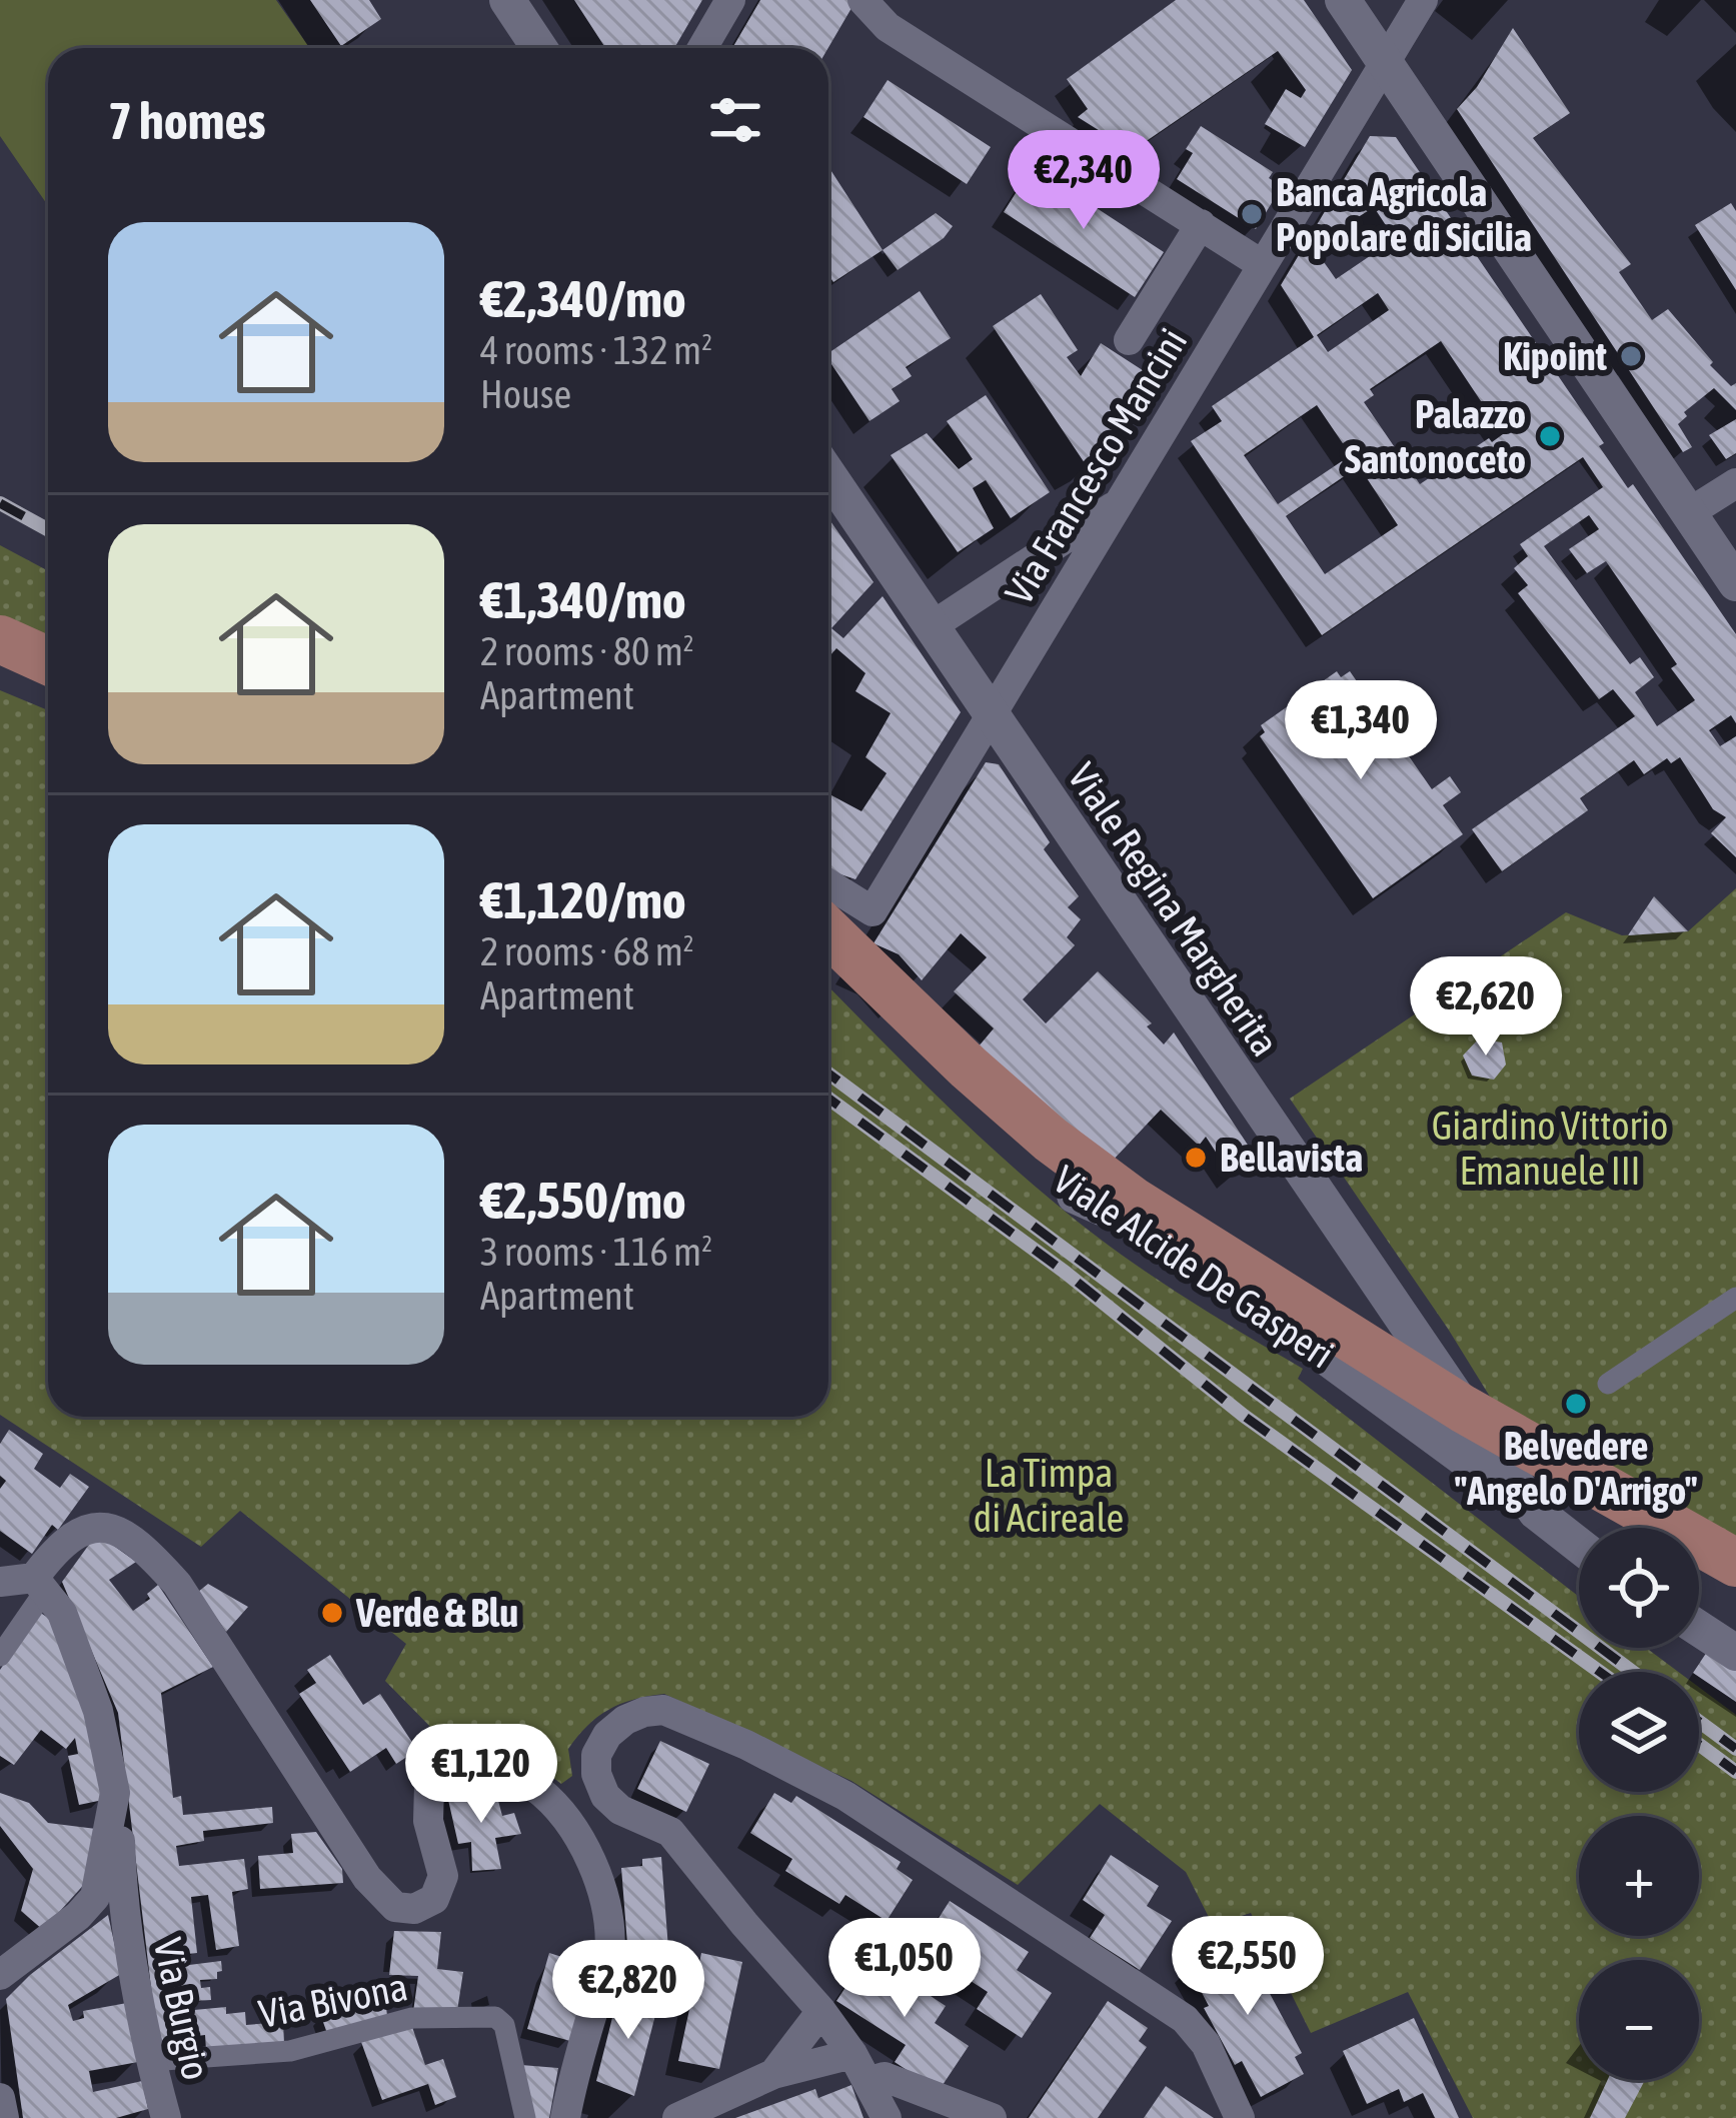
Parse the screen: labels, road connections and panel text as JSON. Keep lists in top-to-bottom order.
{
  "streets": {
    "main road": ["Viale Alcide De Gasperi"],
    "street": [
      "Via Francesco Mancini",
      "Viale Regina Margherita",
      "Via Bivona",
      "Via Burgio"
    ]
  },
  "crossings": [
    ["Via Francesco Mancini", "Viale Regina Margherita"],
    ["Viale Regina Margherita", "Viale Alcide De Gasperi"],
    ["Via Bivona", "Via Burgio"]
  ],
  "parks": ["Giardino Vittorio Emanuele III", "La Timpa di Acireale"],
  "places": [
    "Banca Agricola Popolare di Sicilia",
    "Kipoint",
    "Palazzo Santonoceto",
    "Bellavista",
    "Belvedere \"Angelo D'Arrigo\"",
    "Verde & Blu"
  ],
  "page": {
    "heading": "7 homes",
    "price": [
      "€2,340",
      "€1,340",
      "€2,620",
      "€1,120",
      "€2,550",
      "€1,050",
      "€2,820"
    ],
    "list": [
      {
        "name": "€2,340/mo",
        "note": "4 rooms · 132 m² · House"
      },
      {
        "name": "€1,340/mo",
        "note": "2 rooms · 80 m² · Apartment"
      },
      {
        "name": "€1,120/mo",
        "note": "2 rooms · 68 m² · Apartment"
      },
      {
        "name": "€2,550/mo",
        "note": "3 rooms · 116 m² · Apartment"
      }
    ],
    "map_buttons": ["+", "−"]
  }
}
